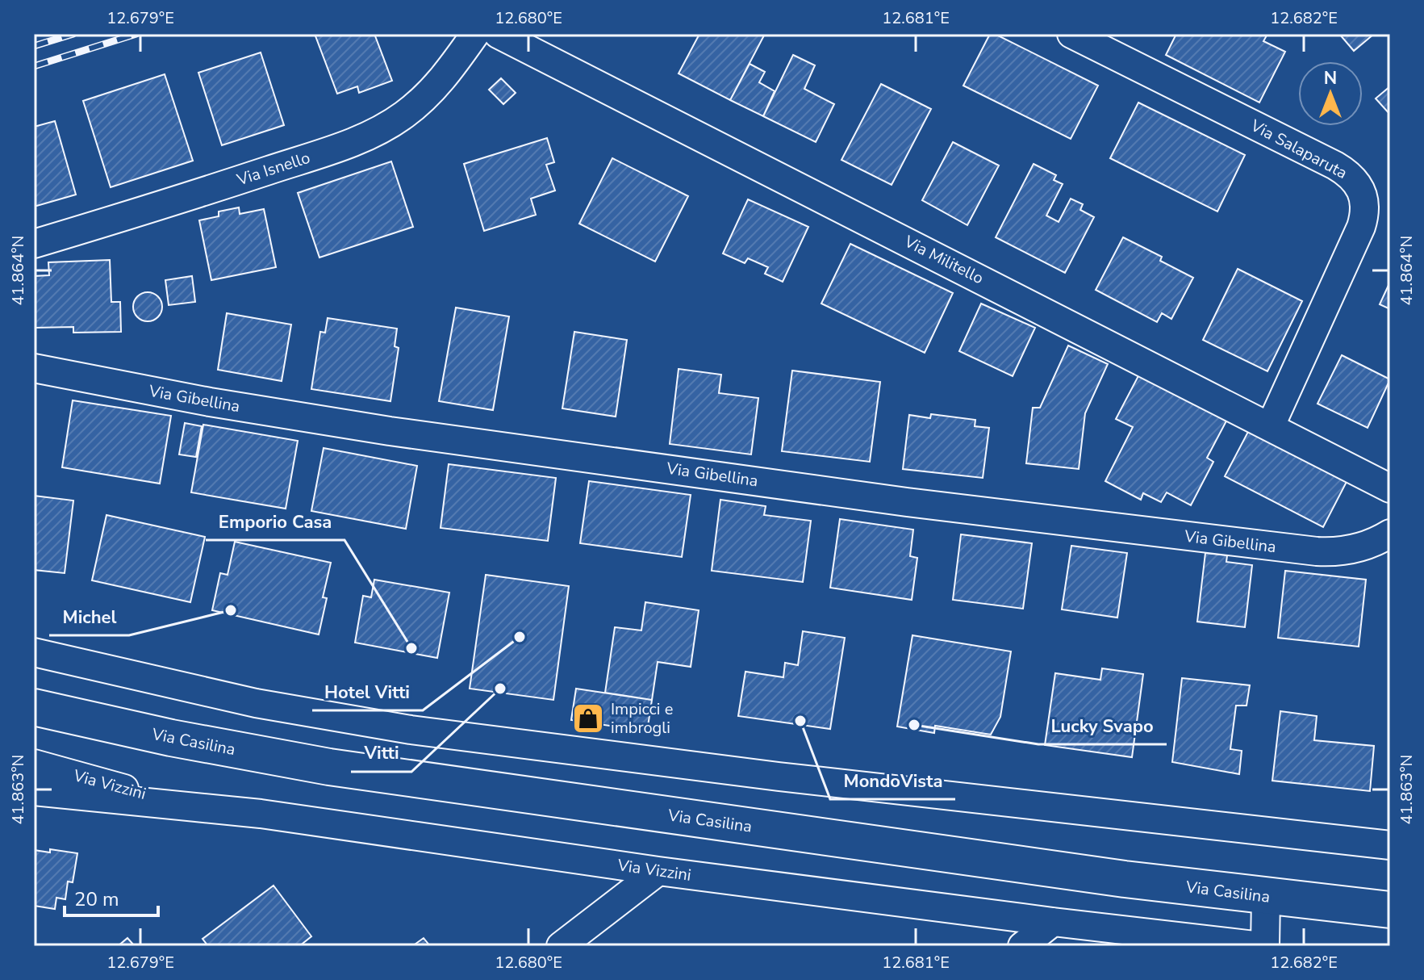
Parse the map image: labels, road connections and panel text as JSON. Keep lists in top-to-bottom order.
{
  "streets": {
    "main road": ["Via Casilina"],
    "street": [
      "Via Salaparuta",
      "Via Isnello",
      "Via Militello",
      "Via Gibellina",
      "Via Vizzini"
    ]
  },
  "crossings": [
    ["Via Salaparuta", "Via Militello"],
    ["Via Casilina", "Via Vizzini"]
  ],
  "places": {
    "other": [
      "Michel",
      "Hotel Vitti",
      "Emporio Casa",
      "Vitti",
      "MondoVista",
      "Lucky Svapo"
    ],
    "shop": ["Impicci e imbrogli"]
  },
  "scale_bar": "20 m",
  "north": "top",
  "coordinates": [
    "12.679°E",
    "12.680°E",
    "12.681°E",
    "12.682°E",
    "41.864°N",
    "41.863°N"
  ]
}
